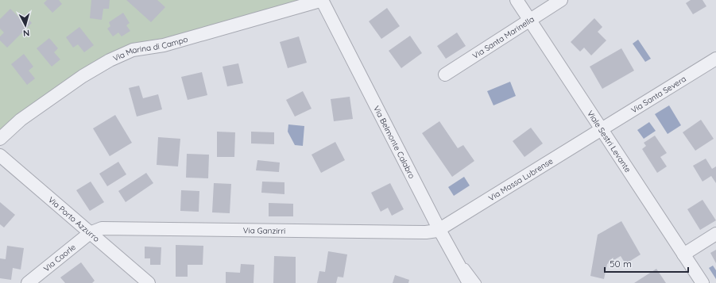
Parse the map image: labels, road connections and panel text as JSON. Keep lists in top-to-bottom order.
{
  "streets": {
    "street": [
      "Via Santa Marinella",
      "Via Marina di Campo",
      "Via Santa Severa",
      "Viale Sestri Levante",
      "Via Belmonte Calabro",
      "Via Massa Lubrense",
      "Via Porto Azzurro",
      "Via Ganzirri",
      "Via Caorle"
    ]
  },
  "crossings": [
    ["Via Santa Marinella", "Viale Sestri Levante"],
    ["Via Marina di Campo", "Via Belmonte Calabro"],
    ["Via Santa Severa", "Viale Sestri Levante"],
    ["Via Santa Severa", "Via Massa Lubrense"],
    ["Viale Sestri Levante", "Via Massa Lubrense"],
    ["Via Belmonte Calabro", "Via Massa Lubrense"],
    ["Via Belmonte Calabro", "Via Ganzirri"],
    ["Via Massa Lubrense", "Via Ganzirri"],
    ["Via Porto Azzurro", "Via Ganzirri"],
    ["Via Porto Azzurro", "Via Caorle"],
    ["Via Ganzirri", "Via Caorle"]
  ],
  "scale_bar": "50 m",
  "north": "bottom"
}
